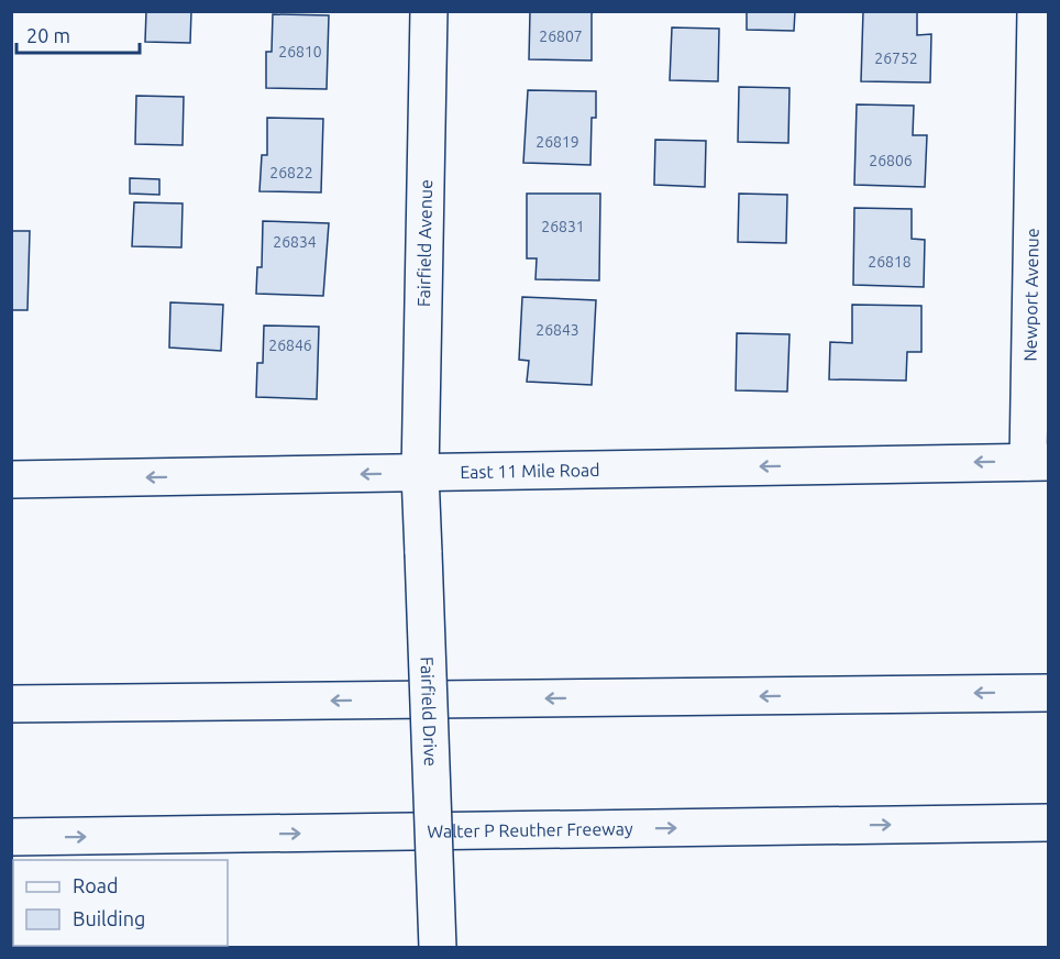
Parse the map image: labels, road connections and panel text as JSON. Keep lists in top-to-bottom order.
{
  "streets": {
    "main road": [
      "Fairfield Avenue",
      "Newport Avenue",
      "East 11 Mile Road",
      "Fairfield Drive",
      "Walter P Reuther Freeway"
    ]
  },
  "crossings": [
    ["Fairfield Avenue", "East 11 Mile Road"],
    ["Fairfield Avenue", "Fairfield Drive"],
    ["Newport Avenue", "East 11 Mile Road"],
    ["East 11 Mile Road", "Fairfield Drive"]
  ],
  "house_numbers": [
    "26807",
    "26810",
    "26752",
    "26819",
    "26806",
    "26822",
    "26831",
    "26834",
    "26818",
    "26843",
    "26846"
  ],
  "legend": ["Road", "Building"],
  "scale_bar": "20 m"
}
